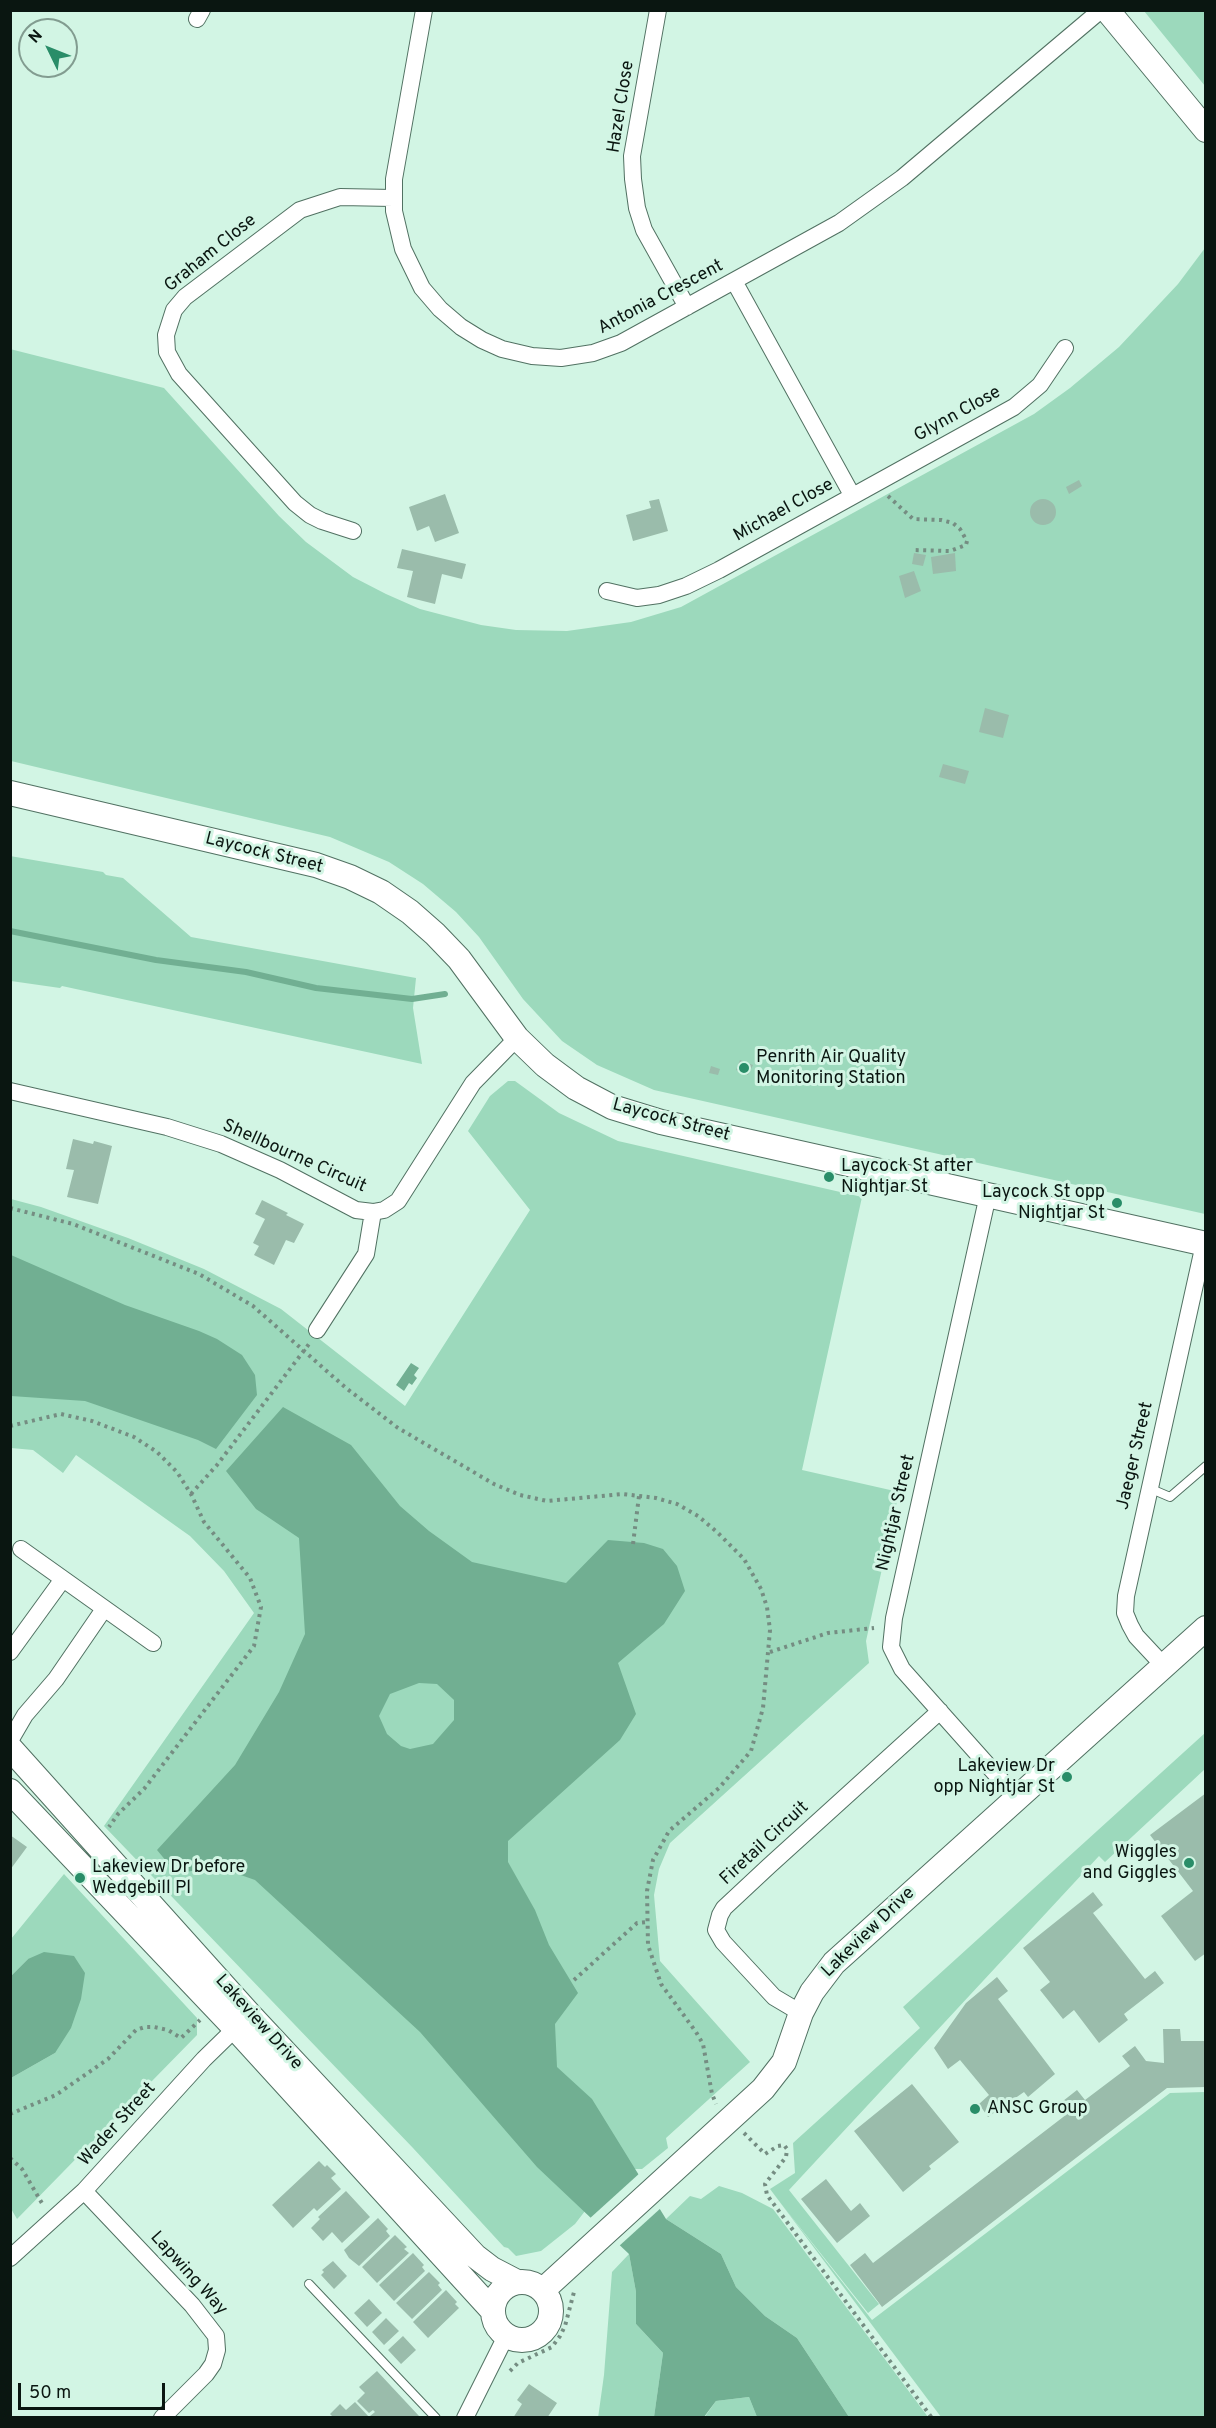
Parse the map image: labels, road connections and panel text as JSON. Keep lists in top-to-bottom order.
{
  "streets": {
    "street": [
      "Hazel Close",
      "Graham Close",
      "Antonia Crescent",
      "Glynn Close",
      "Michael Close",
      "Laycock Street",
      "Shellbourne Circuit",
      "Jaeger Street",
      "Nightjar Street",
      "Firetail Circuit",
      "Lakeview Drive",
      "Wader Street",
      "Lapwing Way"
    ]
  },
  "crossings": [
    ["Hazel Close", "Antonia Crescent"],
    ["Graham Close", "Antonia Crescent"],
    ["Antonia Crescent", "Michael Close"],
    ["Glynn Close", "Michael Close"],
    ["Laycock Street", "Shellbourne Circuit"],
    ["Laycock Street", "Jaeger Street"],
    ["Laycock Street", "Nightjar Street"],
    ["Jaeger Street", "Lakeview Drive"],
    ["Nightjar Street", "Firetail Circuit"],
    ["Nightjar Street", "Lakeview Drive"],
    ["Firetail Circuit", "Lakeview Drive"],
    ["Lakeview Drive", "Wader Street"],
    ["Wader Street", "Lapwing Way"]
  ],
  "places": [
    "Penrith Air Quality Monitoring Station",
    "Laycock St after Nightjar St",
    "Laycock St opp Nightjar St",
    "Lakeview Dr opp Nightjar St",
    "Wiggles and Giggles",
    "Lakeview Dr before Wedgebill Pl",
    "ANSC Group"
  ],
  "scale_bar": "50 m",
  "north": "top left"
}
